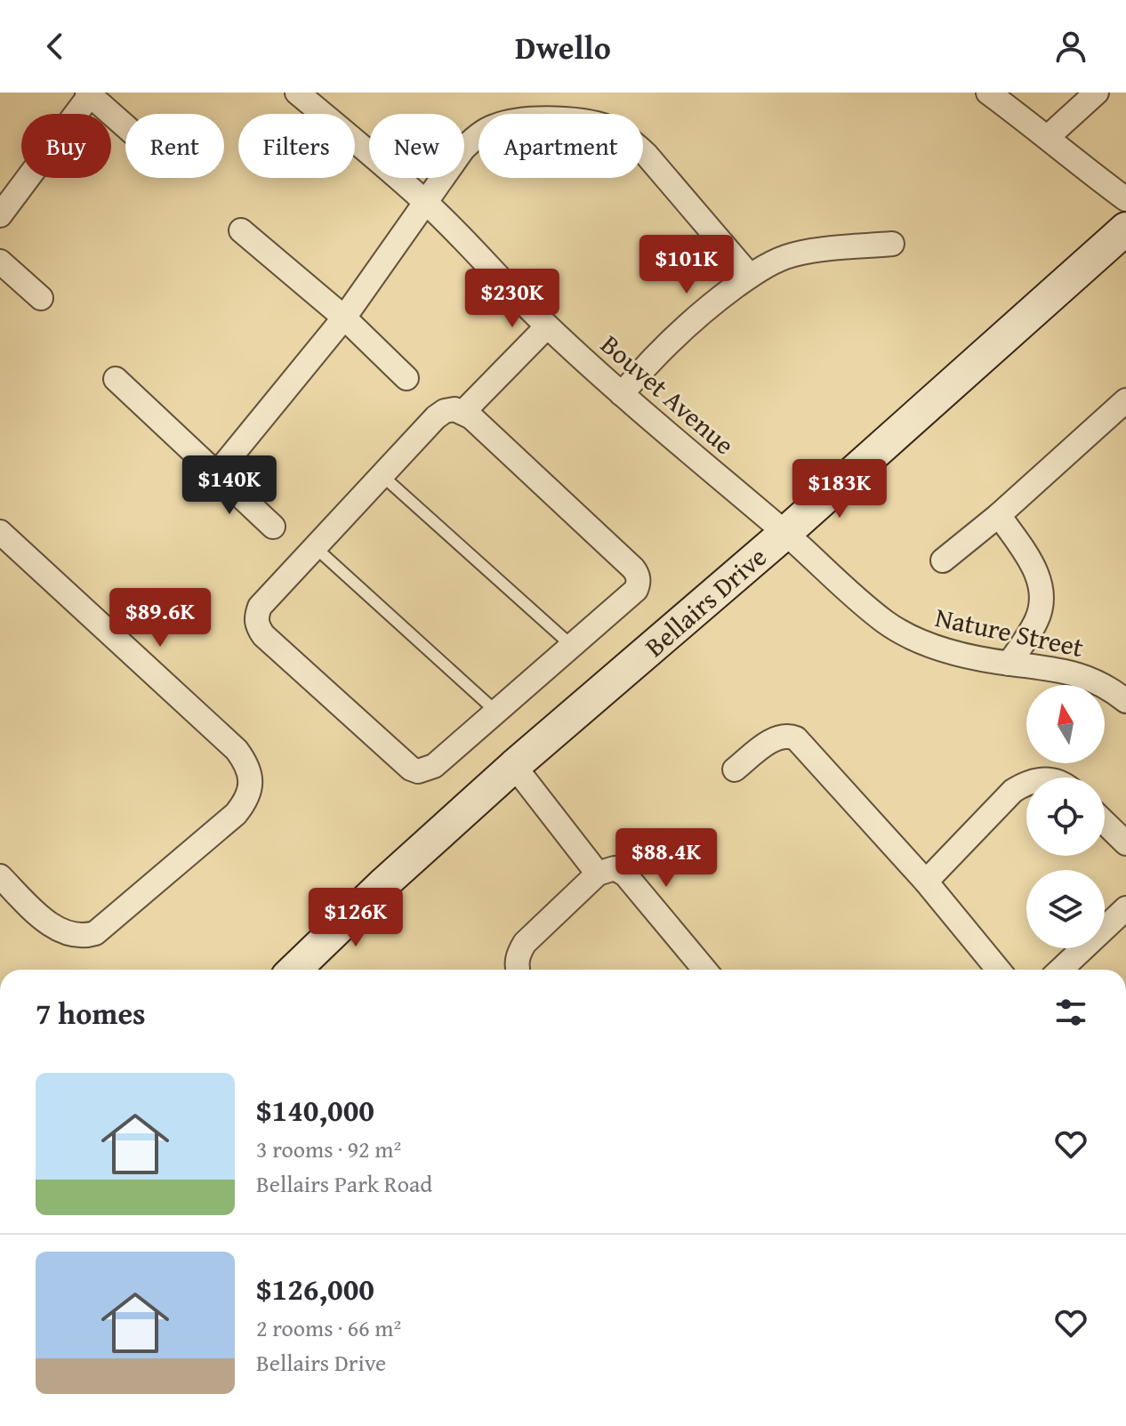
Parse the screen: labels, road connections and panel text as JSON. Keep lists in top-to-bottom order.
{
  "streets": {
    "street": ["Bouvet Avenue", "Bellairs Drive", "Nature Street"]
  },
  "crossings": [
    ["Bouvet Avenue", "Bellairs Drive"],
    ["Bouvet Avenue", "Nature Street"],
    ["Bellairs Drive", "Nature Street"]
  ],
  "north": "top",
  "page": {
    "header": "Dwello",
    "chip": [
      "Buy",
      "Rent",
      "Filters",
      "New",
      "Apartment"
    ],
    "price": [
      "$101K",
      "$230K",
      "$140K",
      "$183K",
      "$89.6K",
      "$88.4K",
      "$126K"
    ],
    "heading": "7 homes",
    "list": [
      {
        "name": "$140,000",
        "note": "3 rooms · 92 m² · Bellairs Park Road"
      },
      {
        "name": "$126,000",
        "note": "2 rooms · 66 m² · Bellairs Drive"
      }
    ]
  }
}
